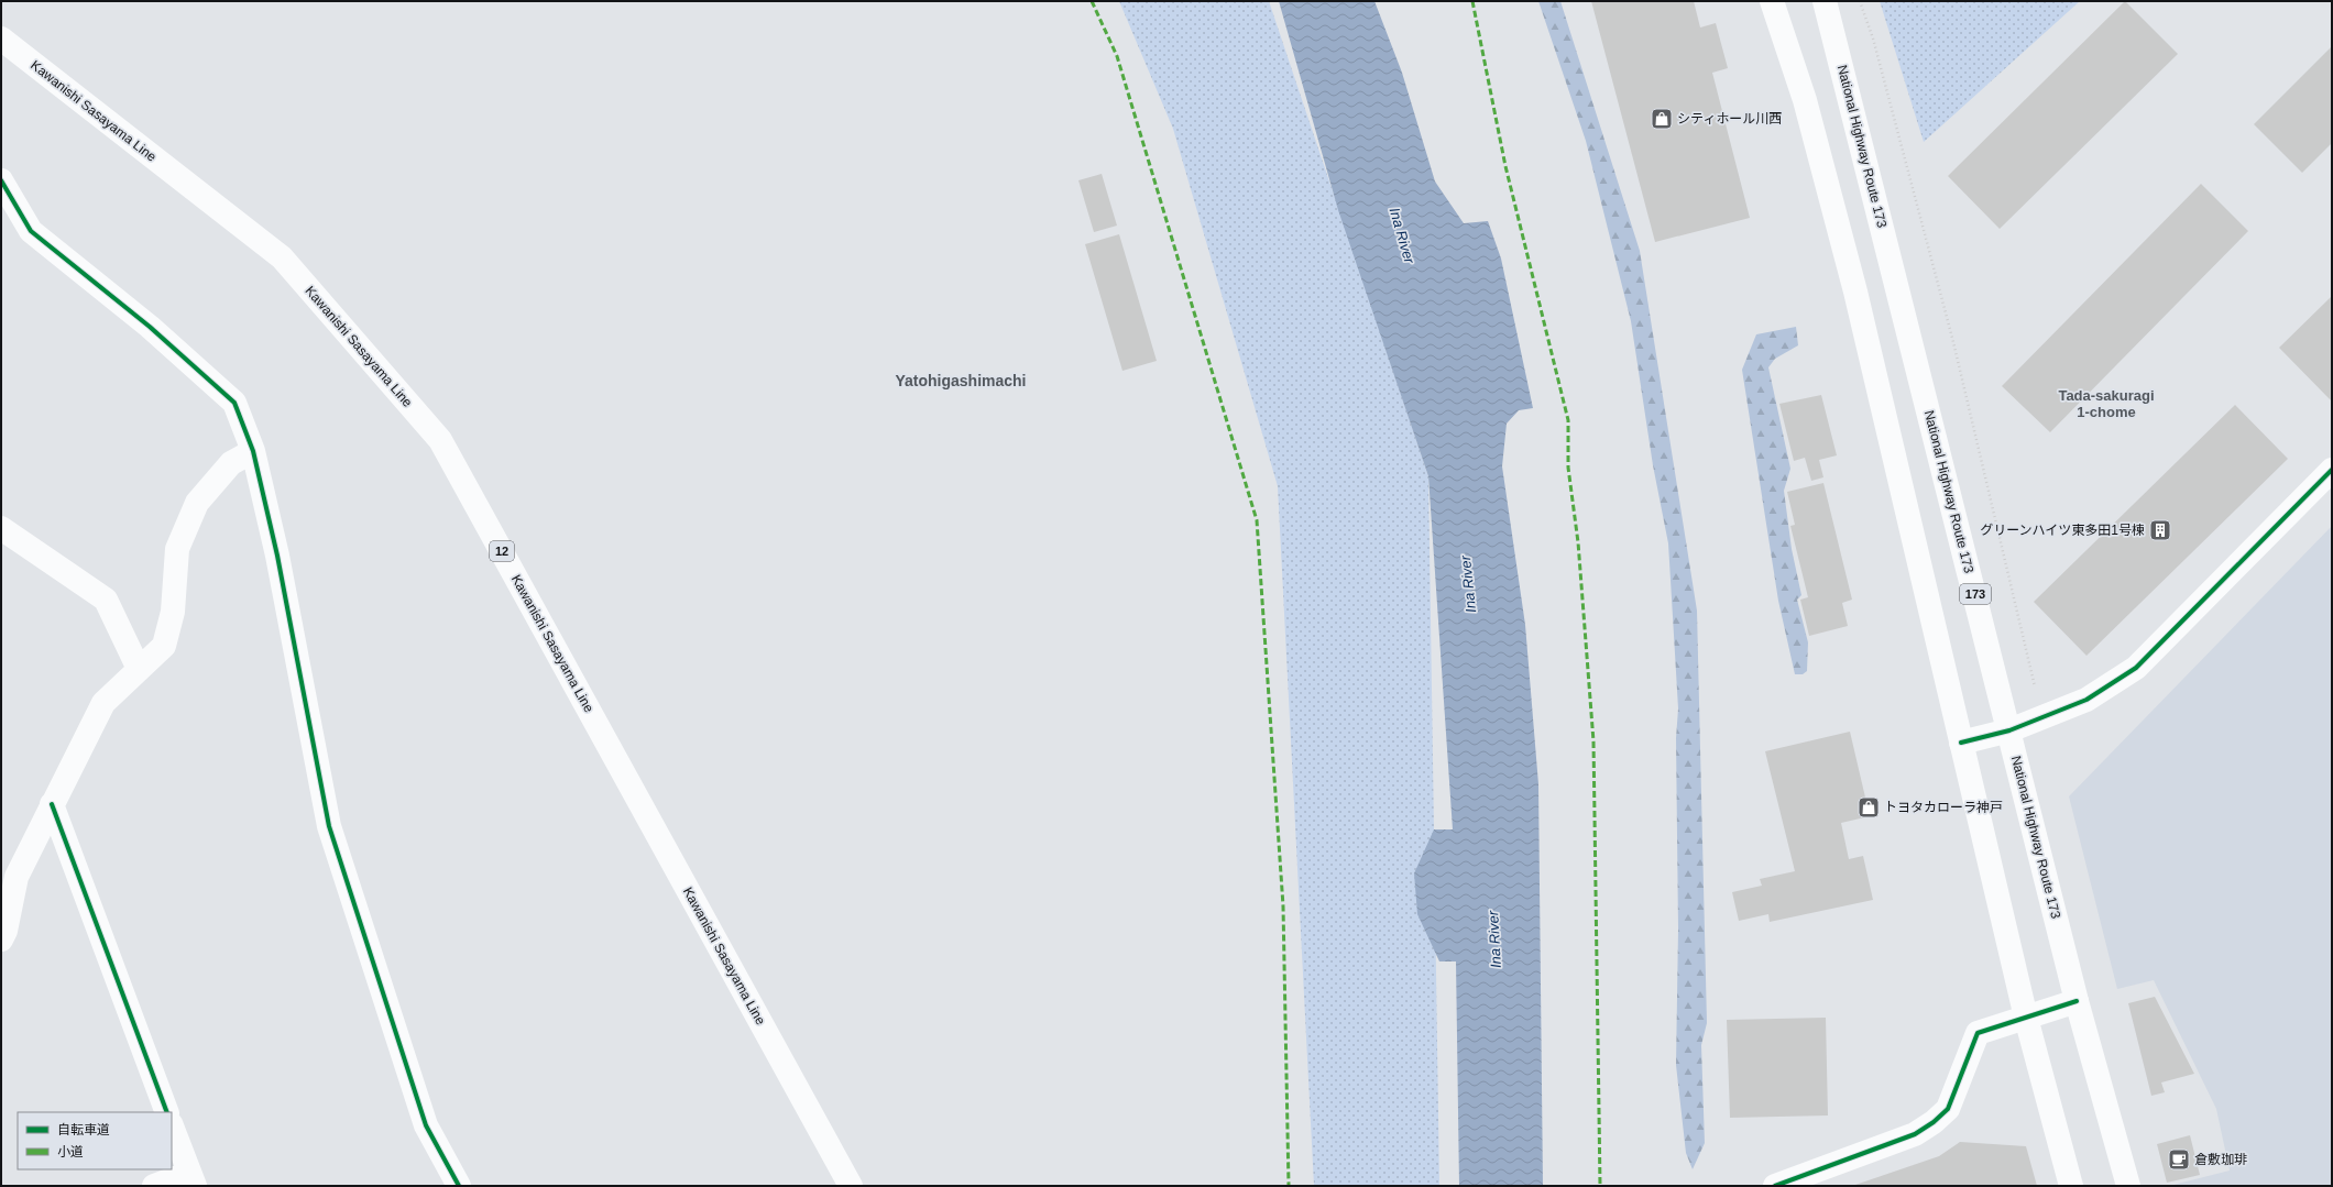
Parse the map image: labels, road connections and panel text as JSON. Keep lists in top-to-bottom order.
{
  "streets": {
    "main road": [
      "Kawanishi Sasayama Line",
      "National Highway Route 173",
      "12",
      "173"
    ]
  },
  "districts": ["Yatohigashimachi", "Tada-sakuragi 1-chome"],
  "water": ["Ina River"],
  "places": {
    "shop": ["シティホール川西", "トヨタカローラ神戸"],
    "building": ["グリーンハイツ東多田1号棟"],
    "cafe": ["倉敷珈琲"]
  },
  "legend": ["自転車道", "小道"]
}
